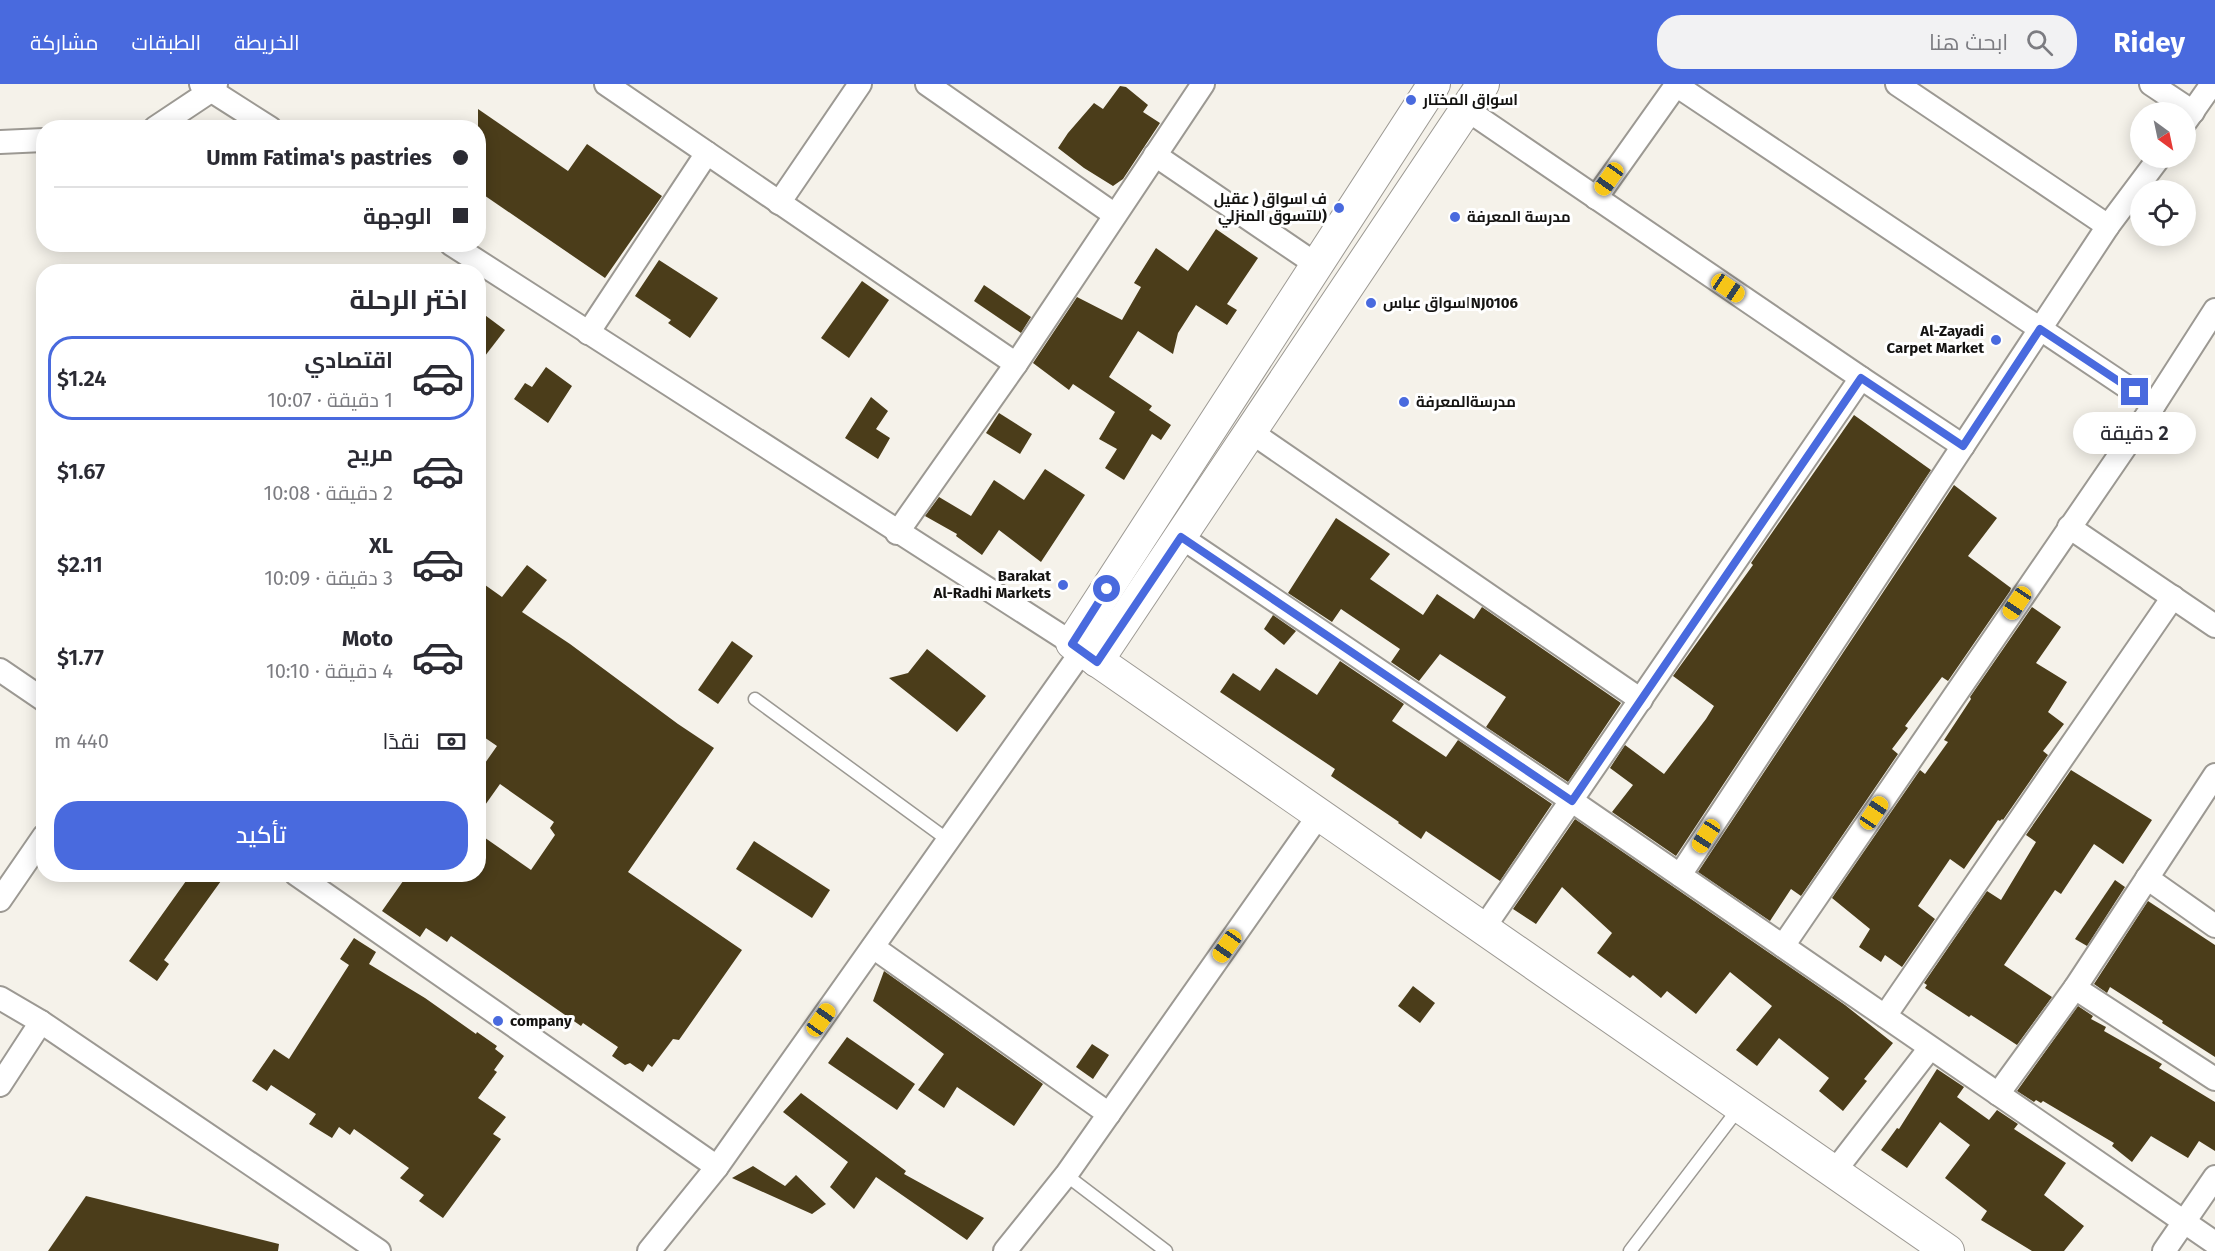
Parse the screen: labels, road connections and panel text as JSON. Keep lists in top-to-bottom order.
{
  "places": [
    "اسواق المختار",
    "ف اسواق ( عقيل للتسوق المنزلي)",
    "مدرسة المعرفة",
    "اسواق عباسNJ0106",
    "Al-Zayadi Carpet Market",
    "مدرسةالمعرفة",
    "Barakat Al-Radhi Markets",
    "company"
  ],
  "north": "bottom right",
  "page": {
    "header": "Ridey",
    "search": "ابحث هنا",
    "nav": ["الخريطة", "الطبقات", "مشاركة"],
    "banner": ["Umm Fatima's pastries", "الوجهة"],
    "heading": "اختر الرحلة",
    "list": [
      {
        "name": "اقتصادي",
        "note": "1 دقيقة · 10:07",
        "value": "$1.24"
      },
      {
        "name": "مريح",
        "note": "2 دقيقة · 10:08",
        "value": "$1.67"
      },
      {
        "name": "XL",
        "note": "3 دقيقة · 10:09",
        "value": "$2.11"
      },
      {
        "name": "Moto",
        "note": "4 دقيقة · 10:10",
        "value": "$1.77"
      }
    ],
    "bubble": "2 دقيقة",
    "pay": ["نقدًا", "440 m"],
    "buttons": "تأكيد"
  }
}
